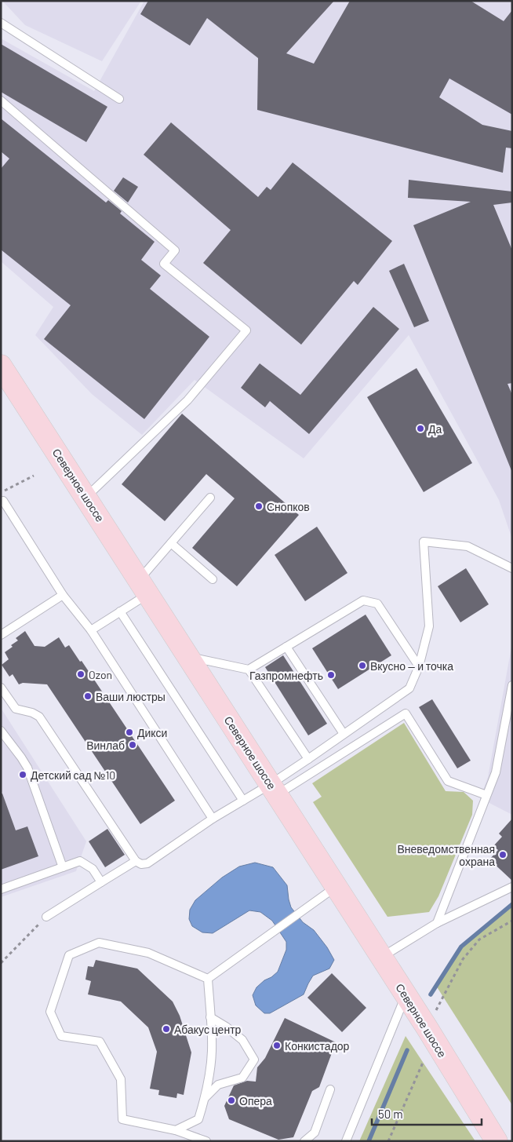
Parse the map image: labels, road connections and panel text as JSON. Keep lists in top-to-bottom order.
{
  "streets": {
    "main road": ["Северное шоссе"]
  },
  "places": [
    "Да",
    "Снопков",
    "Вкусно — и точка",
    "Ozon",
    "Газпромнефть",
    "Ваши люстры",
    "Дикси",
    "Винлаб",
    "Детский сад №10",
    "Вневедомственная охрана",
    "Абакус центр",
    "Конкистадор",
    "Опера"
  ],
  "scale_bar": "50 m"
}
